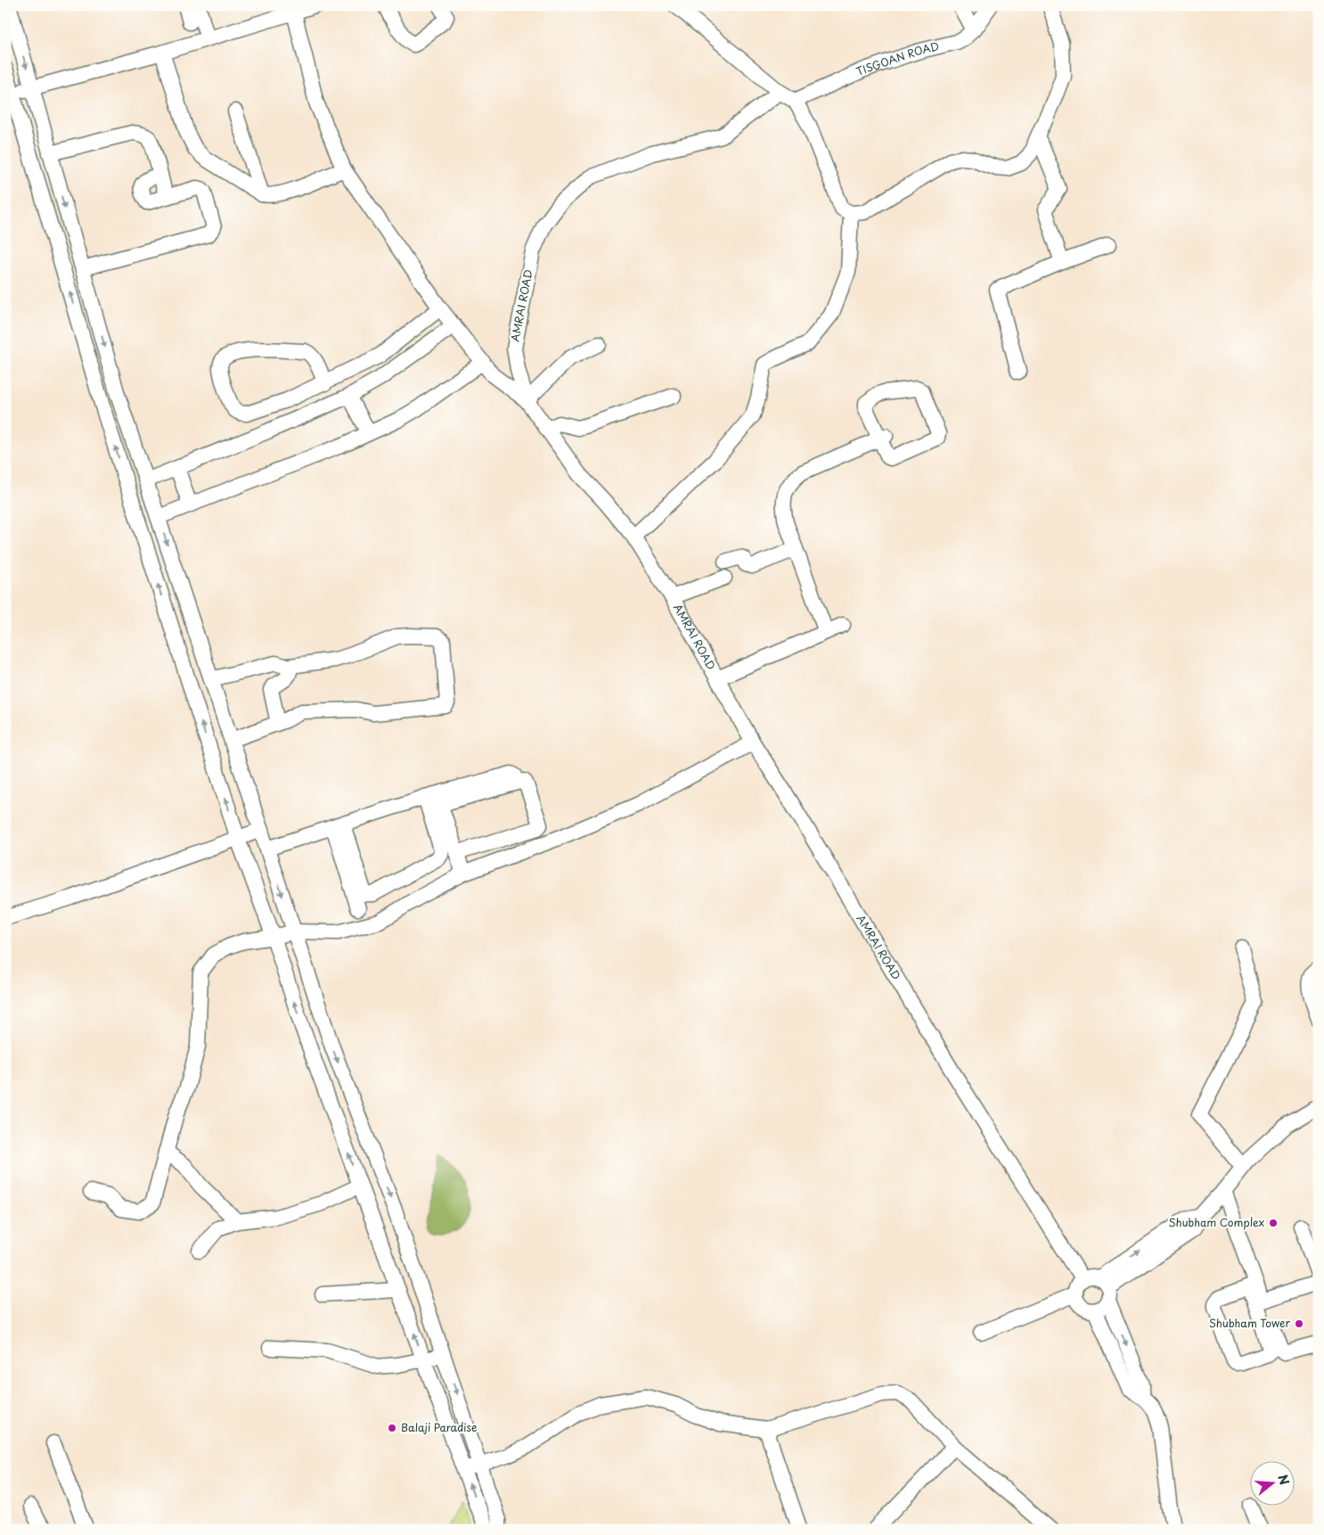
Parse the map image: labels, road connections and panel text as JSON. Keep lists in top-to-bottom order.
{
  "streets": {
    "street": ["TISGOAN ROAD", "AMRAI ROAD"]
  },
  "places": ["Shubham Complex", "Shubham Tower", "Balaji Paradise"],
  "north": "right"
}
